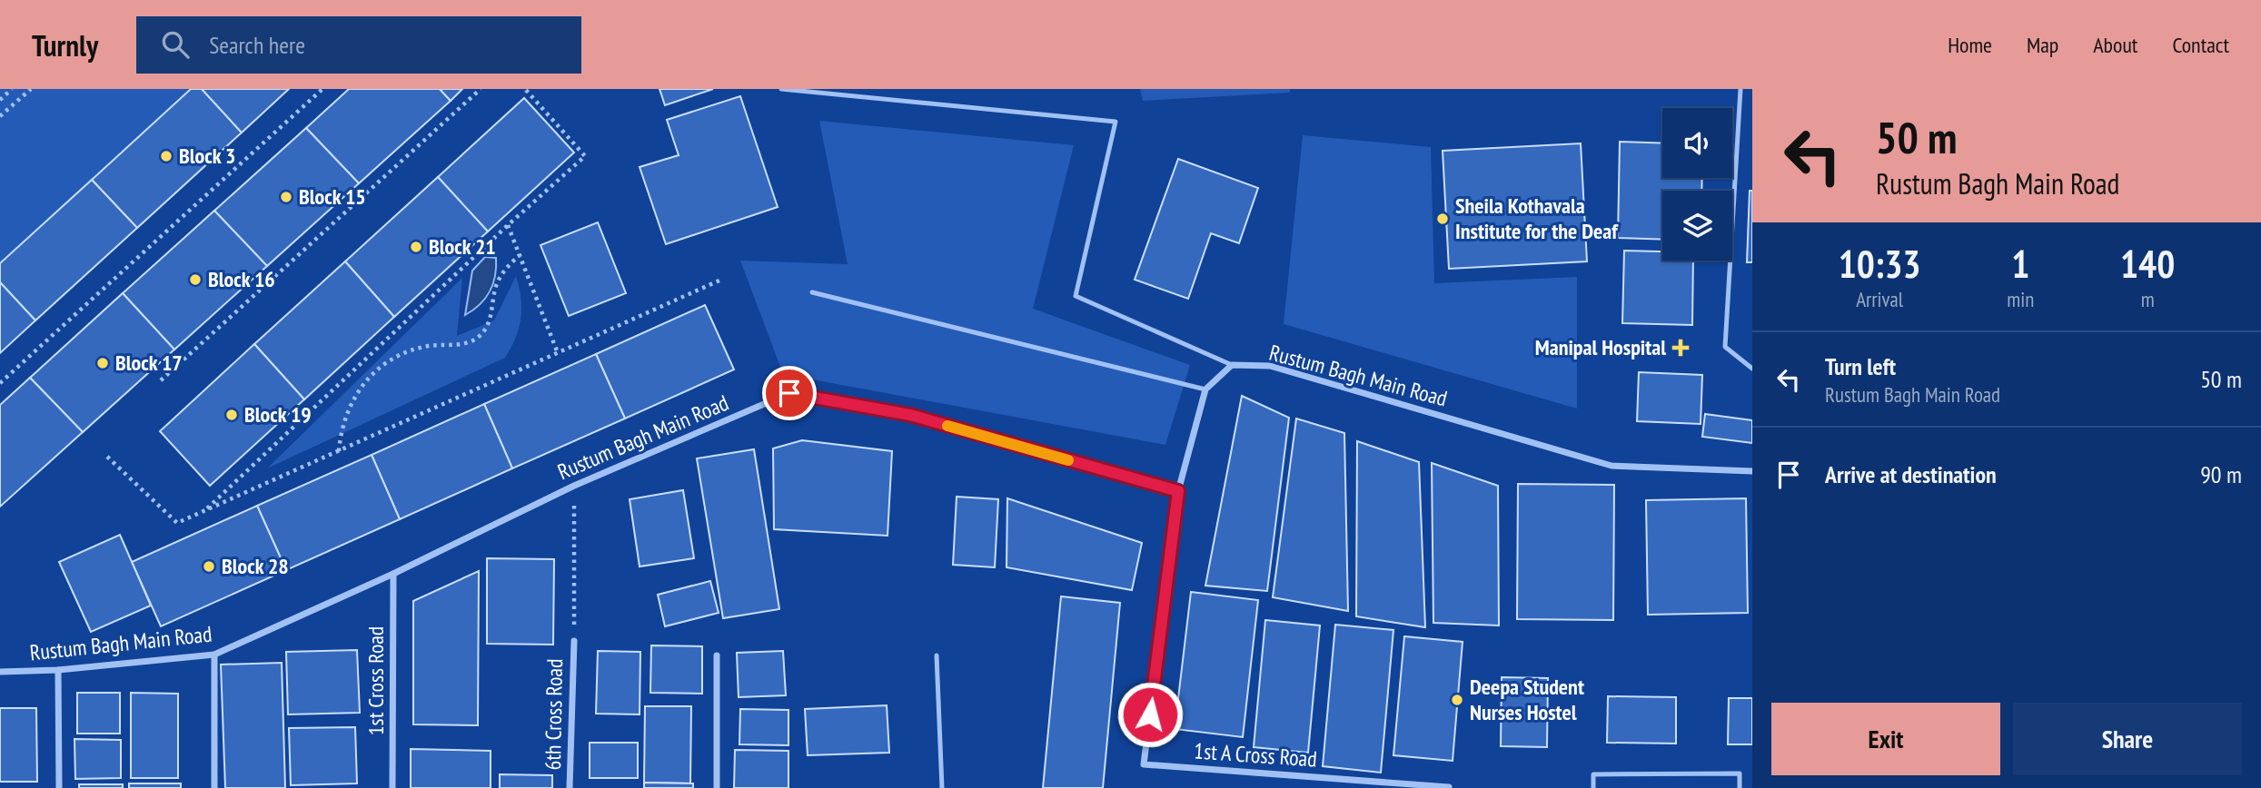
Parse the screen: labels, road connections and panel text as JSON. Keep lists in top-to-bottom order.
{
  "streets": {
    "street": [
      "Rustum Bagh Main Road",
      "1st Cross Road",
      "6th Cross Road",
      "1st A Cross Road"
    ]
  },
  "crossings": [
    ["Rustum Bagh Main Road", "1st Cross Road"],
    ["Rustum Bagh Main Road", "1st A Cross Road"]
  ],
  "places": {
    "other": [
      "Block 3",
      "Block 15",
      "Sheila Kothavala Institute for the Deaf",
      "Block 21",
      "Block 16",
      "Block 17",
      "Block 19",
      "Block 28",
      "Deepa Student Nurses Hostel"
    ],
    "health": ["Manipal Hospital"]
  },
  "page": {
    "header": "Turnly",
    "search": "Search here",
    "nav": [
      "Home",
      "Map",
      "About",
      "Contact"
    ],
    "turn": ["50 m", "Rustum Bagh Main Road"],
    "eta": [
      "10:33",
      "Arrival",
      "1",
      "min",
      "140",
      "m"
    ],
    "list": [
      {
        "name": "Turn left",
        "note": "Rustum Bagh Main Road",
        "value": "50 m"
      },
      {
        "name": "Arrive at destination",
        "value": "90 m"
      }
    ],
    "buttons": ["Exit", "Share"]
  }
}
